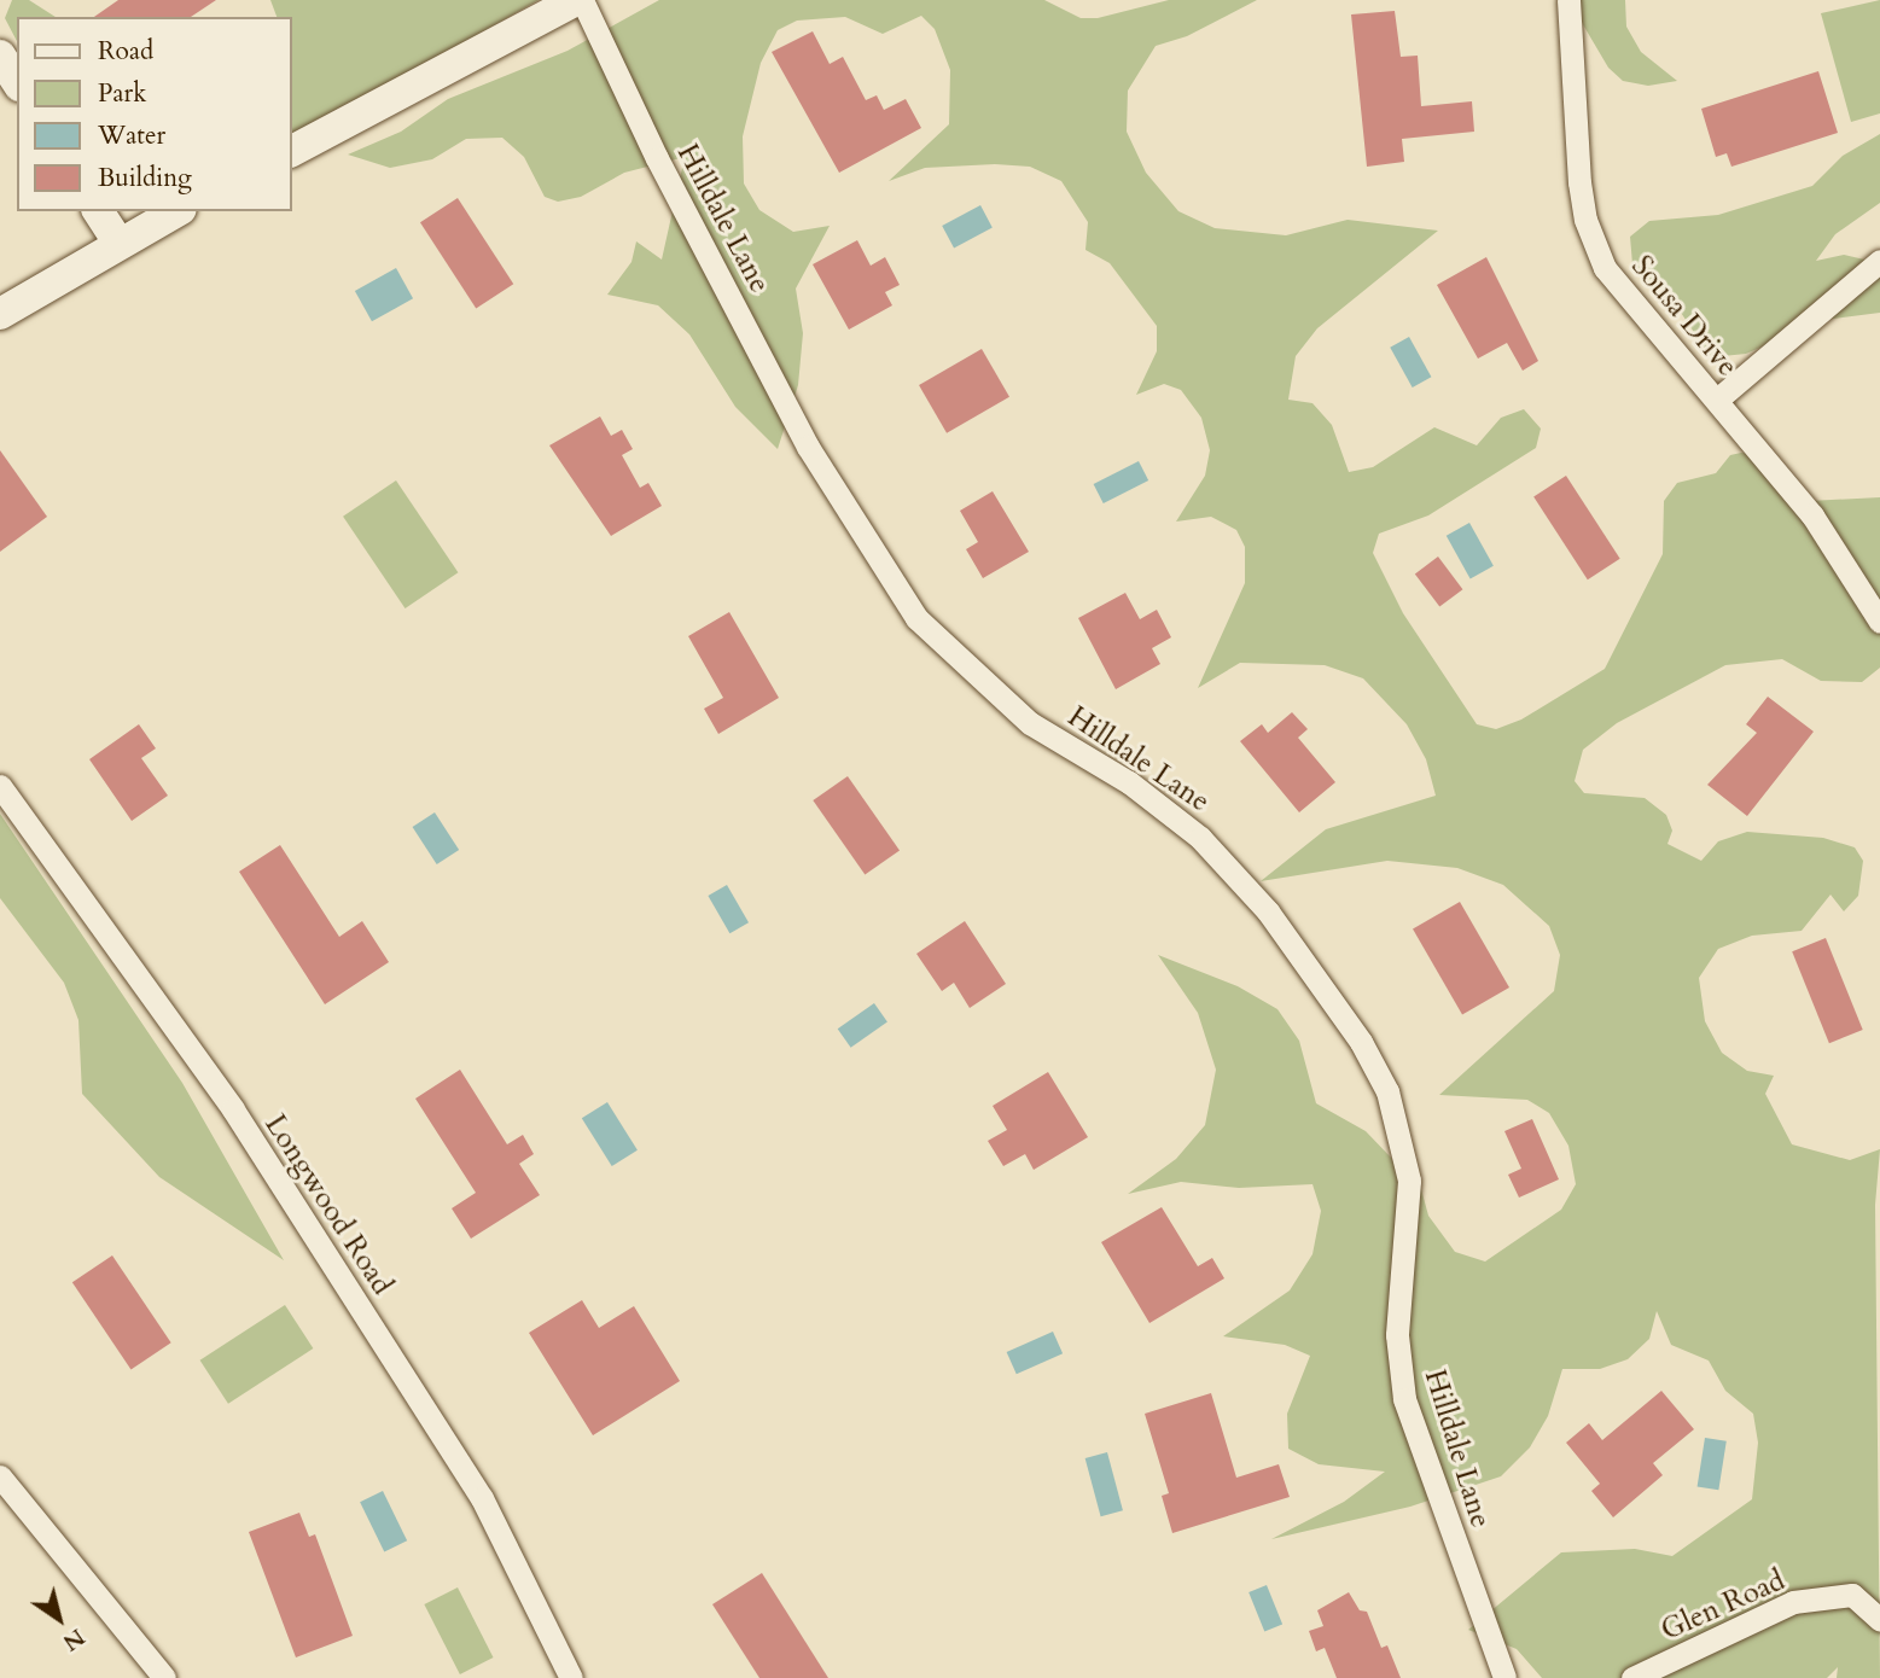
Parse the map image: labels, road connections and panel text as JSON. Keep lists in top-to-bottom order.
{
  "streets": {
    "street": [
      "Hilldale Lane",
      "Sousa Drive",
      "Longwood Road",
      "Glen Road"
    ]
  },
  "legend": [
    "Road",
    "Park",
    "Water",
    "Building"
  ],
  "north": "bottom right"
}
